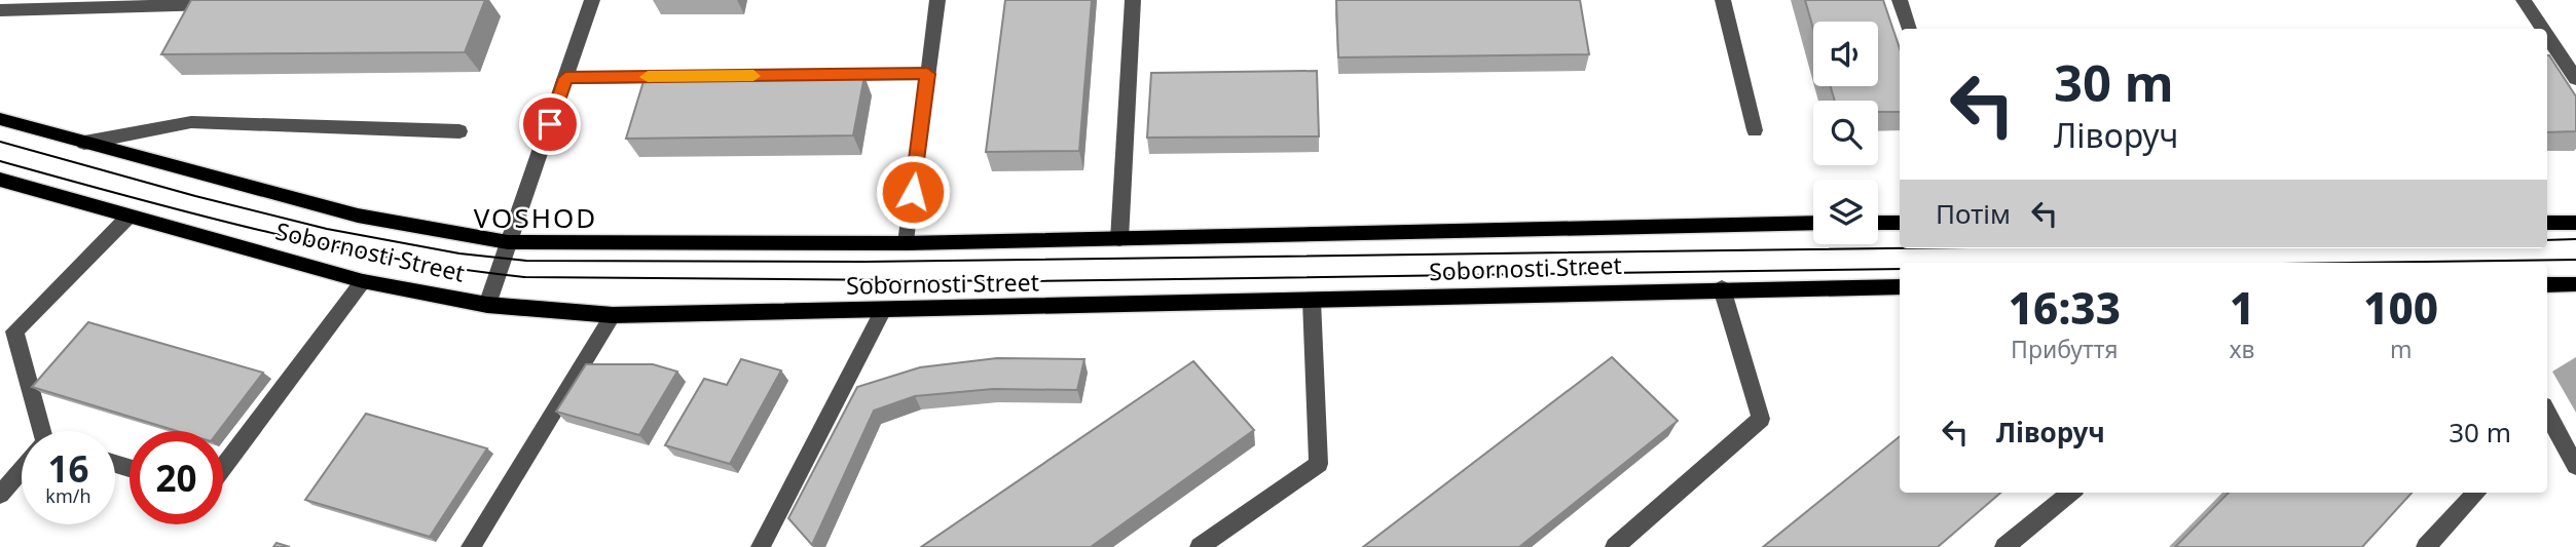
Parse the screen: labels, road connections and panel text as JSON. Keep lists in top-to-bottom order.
{
  "streets": {
    "main road": ["Sobornosti Street"]
  },
  "districts": ["VOSHOD"],
  "page": {
    "turn": ["30 m", "Ліворуч"],
    "then": "Потім",
    "eta": [
      "16:33",
      "Прибуття",
      "1",
      "хв",
      "100",
      "m"
    ],
    "list": [
      {
        "name": "Ліворуч",
        "value": "30 m"
      }
    ],
    "speed": "16 km/h",
    "limit": "20"
  }
}
